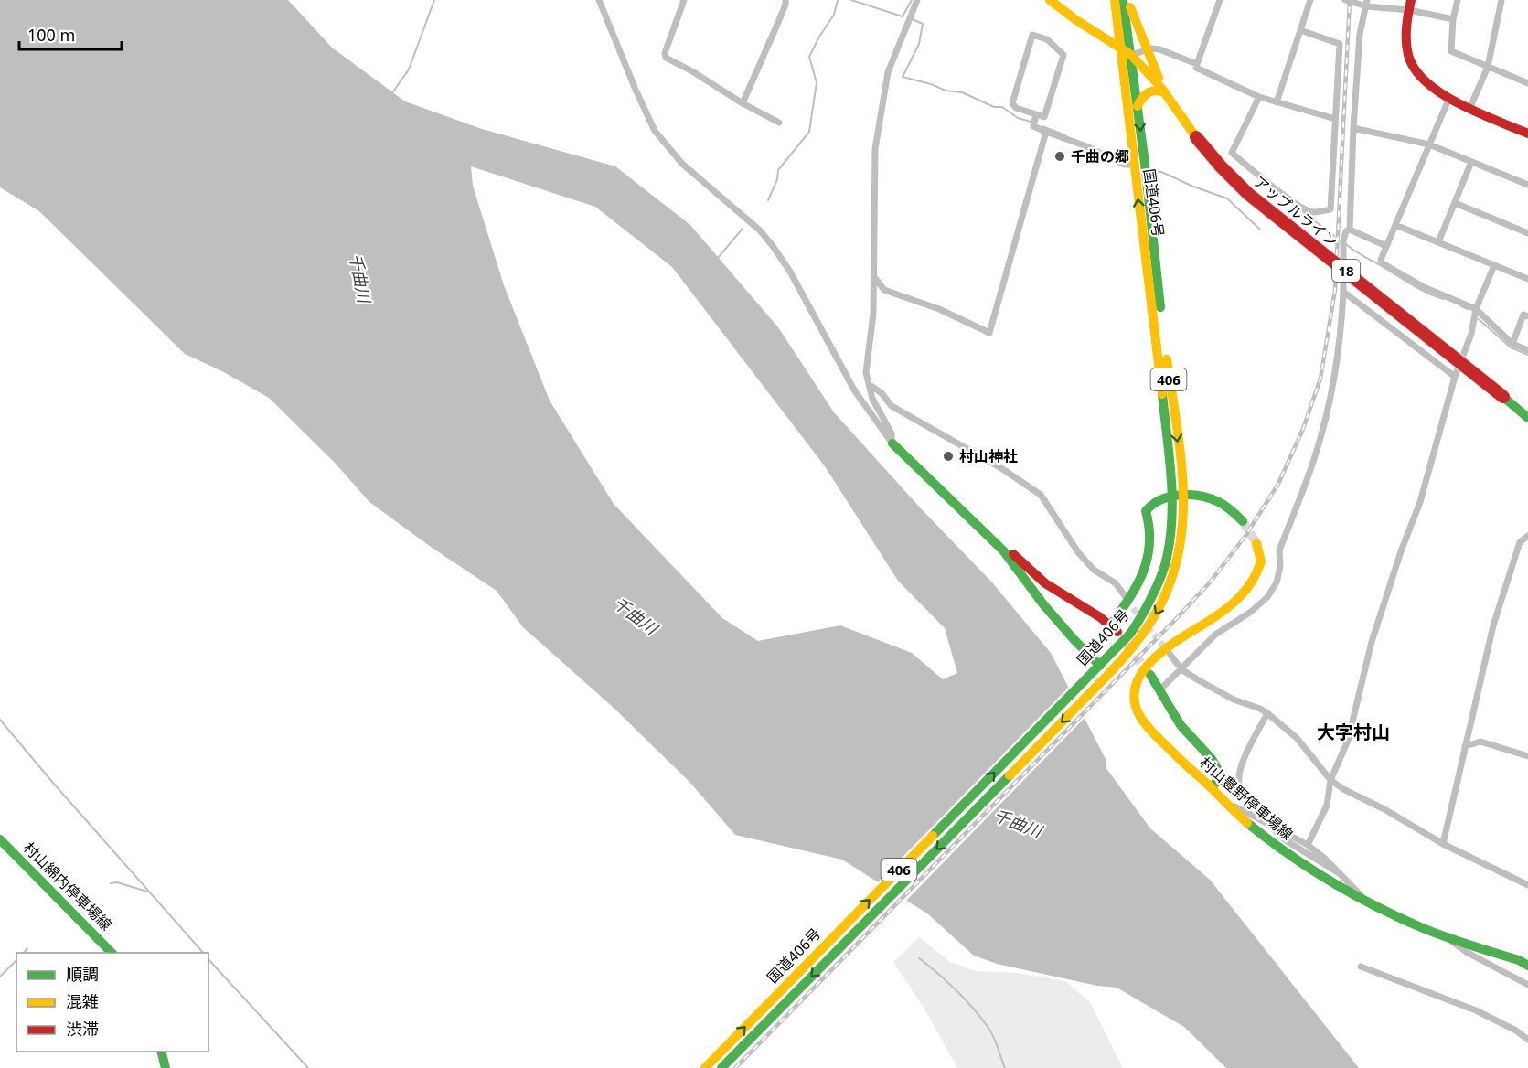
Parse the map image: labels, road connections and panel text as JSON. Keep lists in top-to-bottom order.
{
  "streets": {
    "main road": [
      "国道406号",
      "アップルライン",
      "18",
      "406",
      "村山豊野停車場線",
      "村山綿内停車場線"
    ]
  },
  "crossings": [
    ["国道406号", "アップルライン"],
    ["国道406号", "18"],
    ["アップルライン", "18"]
  ],
  "districts": ["大字村山"],
  "water": ["千曲川"],
  "places": ["千曲の郷", "村山神社"],
  "legend": ["順調", "混雑", "渋滞"],
  "scale_bar": "100 m"
}
